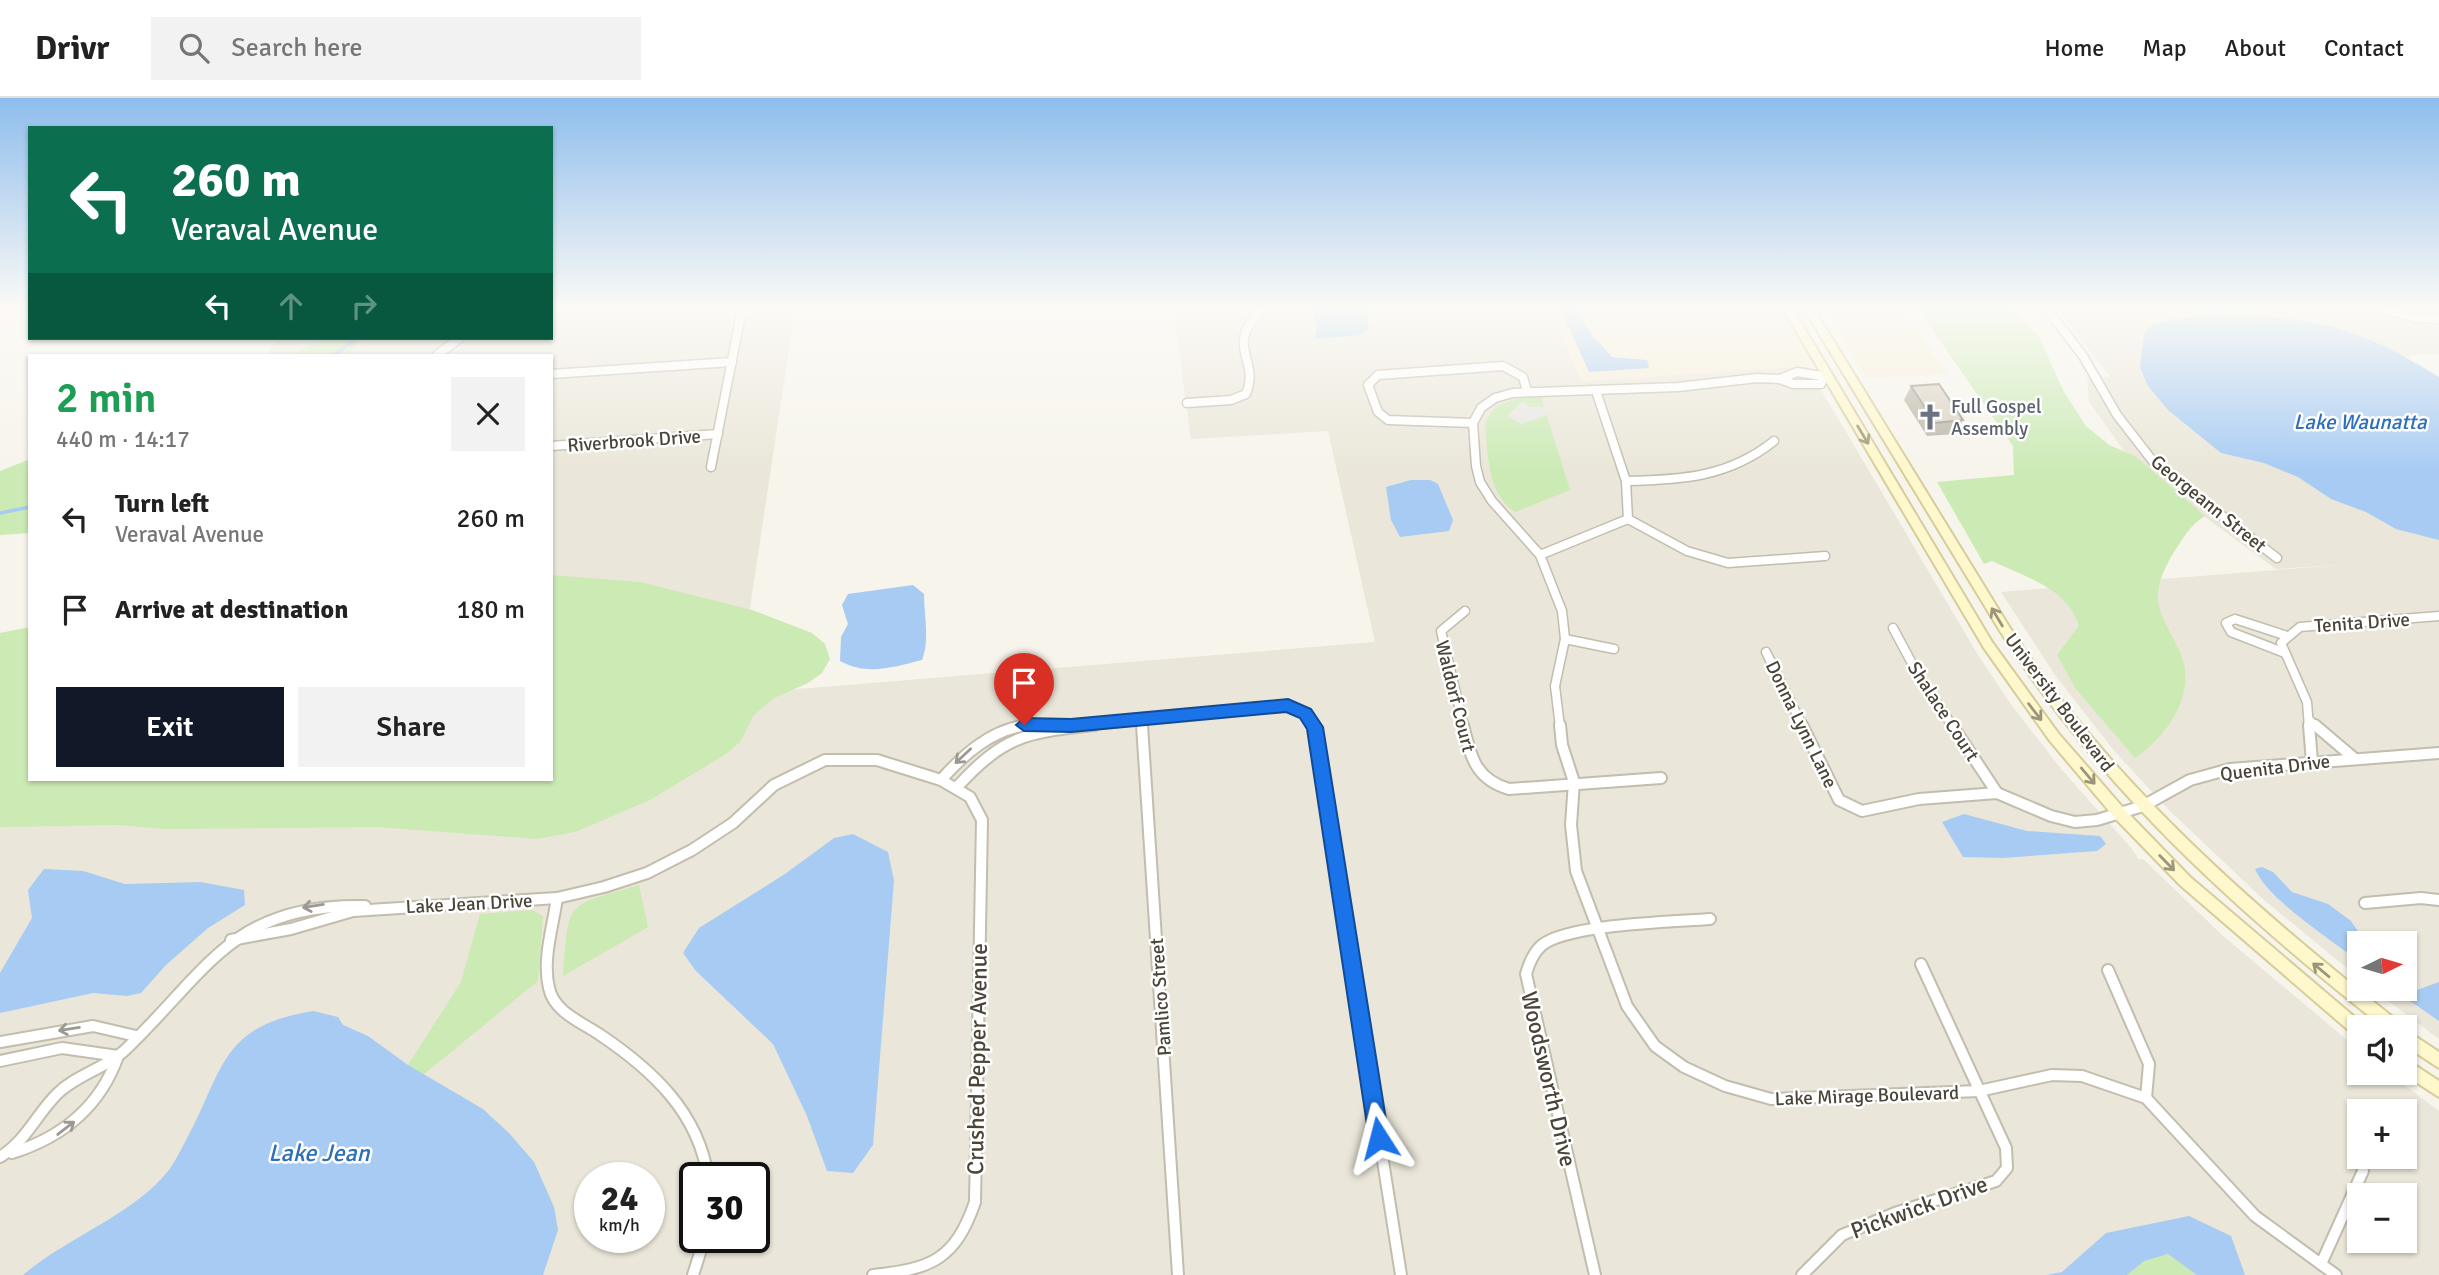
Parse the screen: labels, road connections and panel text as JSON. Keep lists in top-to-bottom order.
{
  "streets": {
    "main road": ["University Boulevard"],
    "street": [
      "Riverbrook Drive",
      "Georgeann Street",
      "Tenita Drive",
      "Waldorf Court",
      "Shalace Court",
      "Donna Lynn Lane",
      "Quenita Drive",
      "Lake Jean Drive",
      "Pamlico Street",
      "Crushed Pepper Avenue",
      "Woodsworth Drive",
      "Lake Mirage Boulevard",
      "Pickwick Drive"
    ]
  },
  "crossings": [
    ["Tenita Drive", "Quenita Drive"],
    ["Waldorf Court", "Lake Mirage Boulevard"],
    ["University Boulevard", "Donna Lynn Lane"],
    ["University Boulevard", "Quenita Drive"],
    ["Shalace Court", "Donna Lynn Lane"],
    ["Donna Lynn Lane", "Quenita Drive"],
    ["Lake Jean Drive", "Crushed Pepper Avenue"],
    ["Woodsworth Drive", "Lake Mirage Boulevard"],
    ["Lake Mirage Boulevard", "Pickwick Drive"]
  ],
  "water": ["Lake Waunatta", "Lake Jean"],
  "places": {
    "church": ["Full Gospel Assembly"]
  },
  "north": "right",
  "page": {
    "header": "Drivr",
    "search": "Search here",
    "nav": [
      "Home",
      "Map",
      "About",
      "Contact"
    ],
    "turn": ["260 m", "Veraval Avenue"],
    "heading": ["2 min", "440 m · 14:17"],
    "list": [
      {
        "name": "Turn left",
        "note": "Veraval Avenue",
        "value": "260 m"
      },
      {
        "name": "Arrive at destination",
        "value": "180 m"
      }
    ],
    "buttons": ["Exit", "Share"],
    "map_buttons": ["+", "−"],
    "speed": "24 km/h",
    "limit": "30"
  }
}
